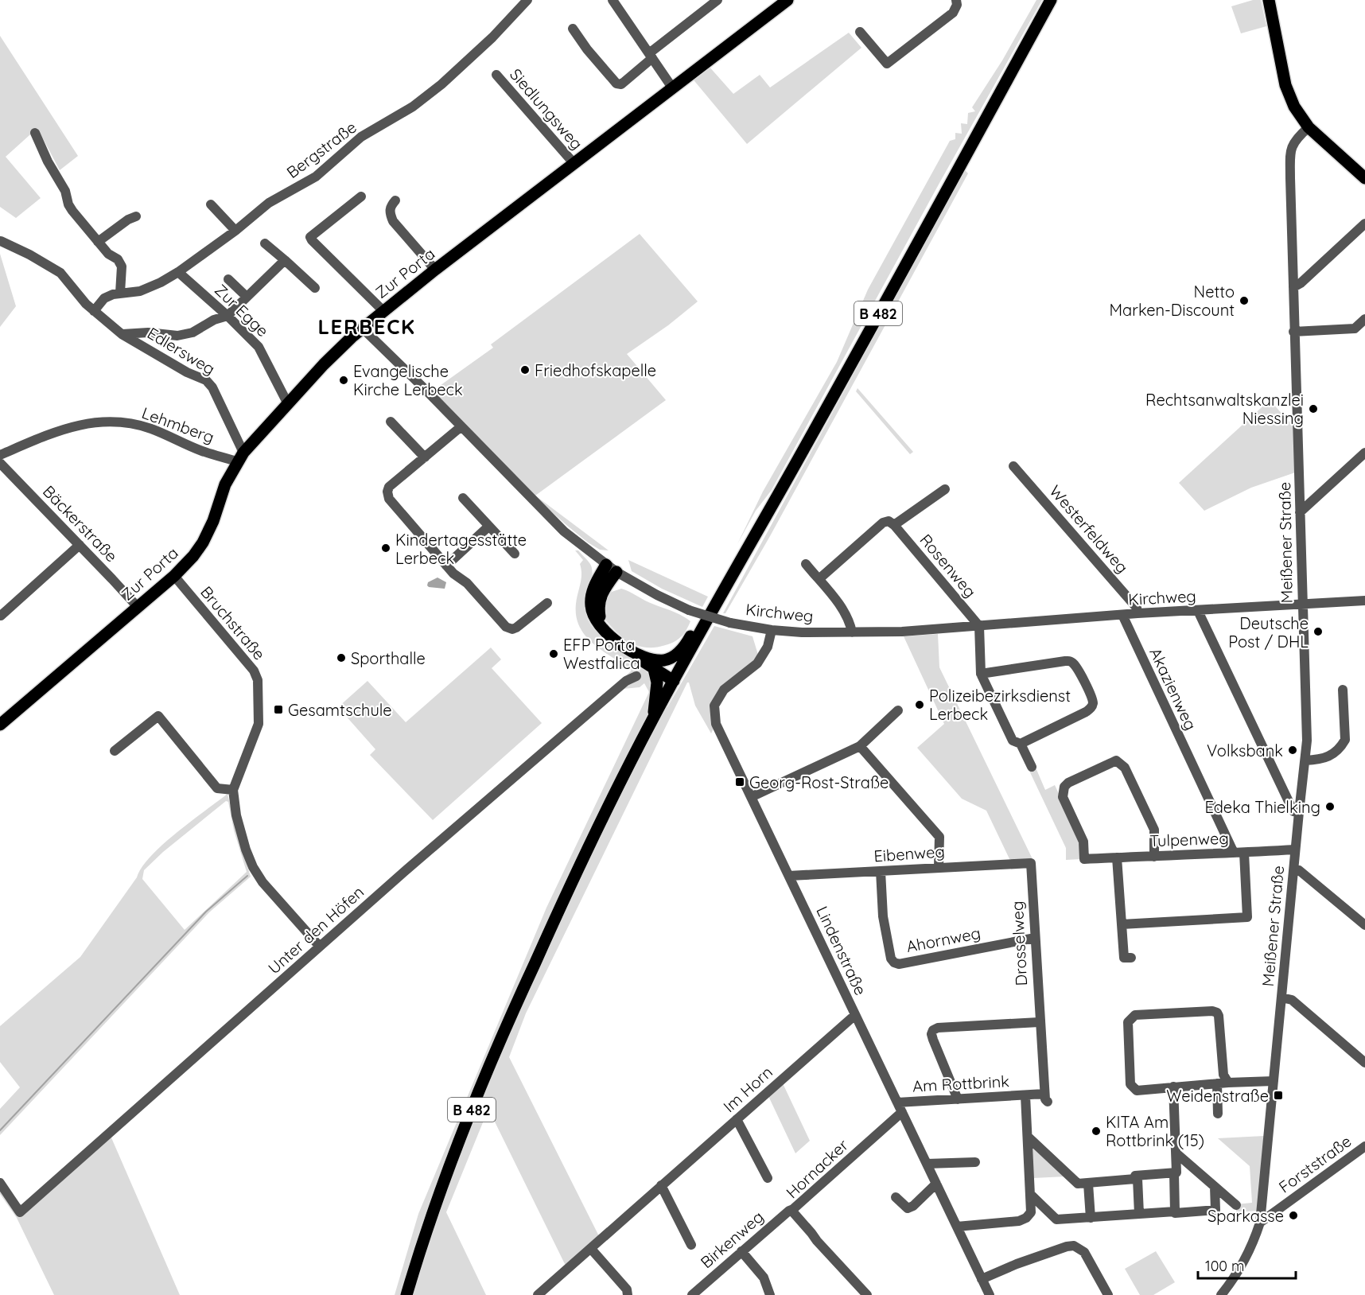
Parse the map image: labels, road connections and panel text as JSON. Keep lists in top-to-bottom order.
{
  "streets": {
    "main road": ["Zur Porta", "B 482"],
    "street": [
      "Siedlungsweg",
      "Bergstraße",
      "Zur Egge",
      "Edlersweg",
      "Lehmberg",
      "Bäckerstraße",
      "Westerfeldweg",
      "Meißener Straße",
      "Rosenweg",
      "Kirchweg",
      "Bruchstraße",
      "Akazienweg",
      "Tulpenweg",
      "Eibenweg",
      "Unter den Höfen",
      "Ahornweg",
      "Drosselweg",
      "Lindenstraße",
      "Am Rottbrink",
      "Im Horn",
      "Forststraße",
      "Hornacker",
      "Birkenweg"
    ]
  },
  "crossings": [
    ["Siedlungsweg", "Zur Porta"],
    ["Bergstraße", "Zur Egge"],
    ["Bergstraße", "Edlersweg"],
    ["Zur Porta", "Zur Egge"],
    ["Zur Porta", "Edlersweg"],
    ["Zur Porta", "Lehmberg"],
    ["Zur Porta", "Bäckerstraße"],
    ["Zur Porta", "Kirchweg"],
    ["Zur Porta", "Bruchstraße"],
    ["Edlersweg", "Lehmberg"],
    ["Westerfeldweg", "Kirchweg"],
    ["Meißener Straße", "Kirchweg"],
    ["Meißener Straße", "Tulpenweg"],
    ["Meißener Straße", "Forststraße"],
    ["Rosenweg", "Kirchweg"],
    ["Kirchweg", "Akazienweg"],
    ["Kirchweg", "Lindenstraße"],
    ["Bruchstraße", "Unter den Höfen"],
    ["Akazienweg", "Tulpenweg"],
    ["Eibenweg", "Ahornweg"],
    ["Eibenweg", "Drosselweg"],
    ["Eibenweg", "Lindenstraße"],
    ["Ahornweg", "Drosselweg"],
    ["Drosselweg", "Am Rottbrink"],
    ["Lindenstraße", "Am Rottbrink"],
    ["Lindenstraße", "Im Horn"],
    ["Lindenstraße", "Hornacker"],
    ["Hornacker", "Birkenweg"]
  ],
  "districts": ["LERBECK"],
  "places": {
    "other": [
      "Netto Marken-Discount",
      "Friedhofskapelle",
      "Evangelische Kirche Lerbeck",
      "Rechtsanwaltskanzlei Niessing",
      "Kindertagesstätte Lerbeck",
      "Deutsche Post / DHL",
      "EFP Porta Westfalica",
      "Sporthalle",
      "Polizeibezirksdienst Lerbeck",
      "Volksbank",
      "Edeka Thielking",
      "KITA Am Rottbrink (15)",
      "Sparkasse"
    ],
    "transit": ["Gesamtschule", "Georg-Rost-Straße", "Weidenstraße"]
  },
  "scale_bar": "100 m"
}
